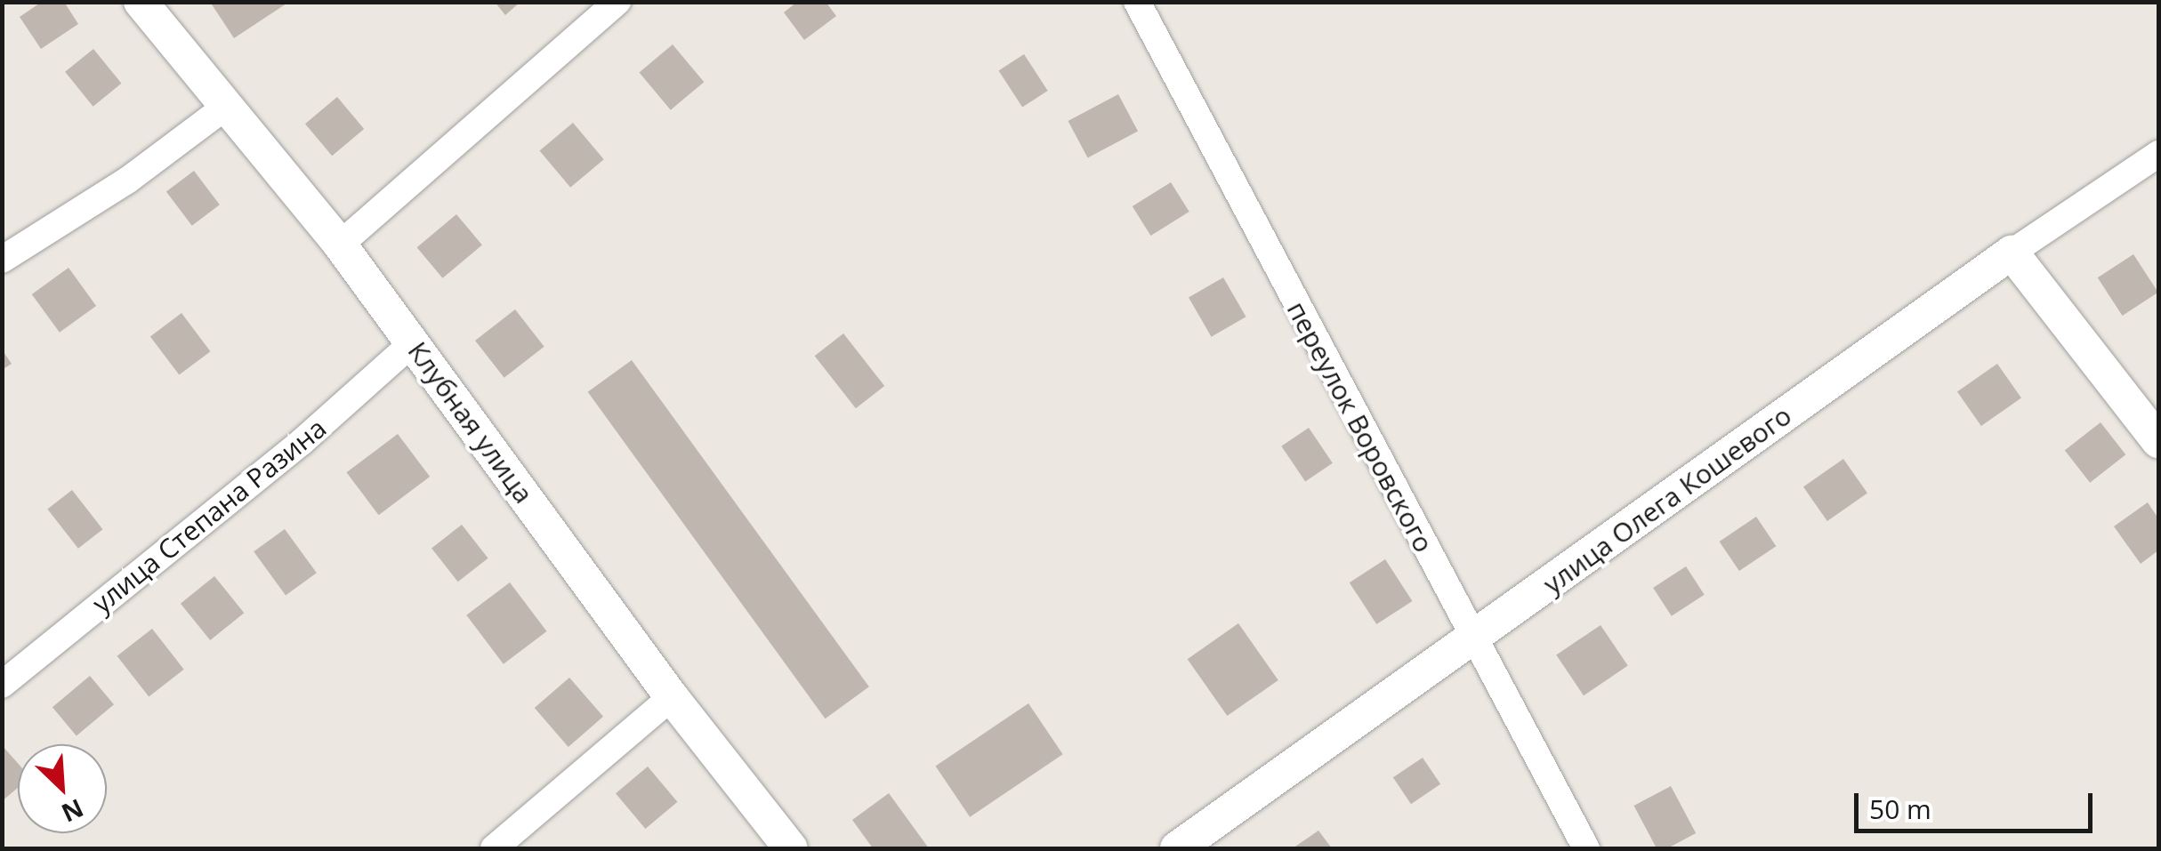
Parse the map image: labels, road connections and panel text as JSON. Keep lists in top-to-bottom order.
{
  "streets": {
    "street": [
      "Клубная улица",
      "переулок Воровского",
      "улица Олега Кошевого",
      "улица Степана Разина"
    ]
  },
  "crossings": [
    ["Клубная улица", "улица Степана Разина"],
    ["переулок Воровского", "улица Олега Кошевого"]
  ],
  "scale_bar": "50 m",
  "north": "bottom right"
}
